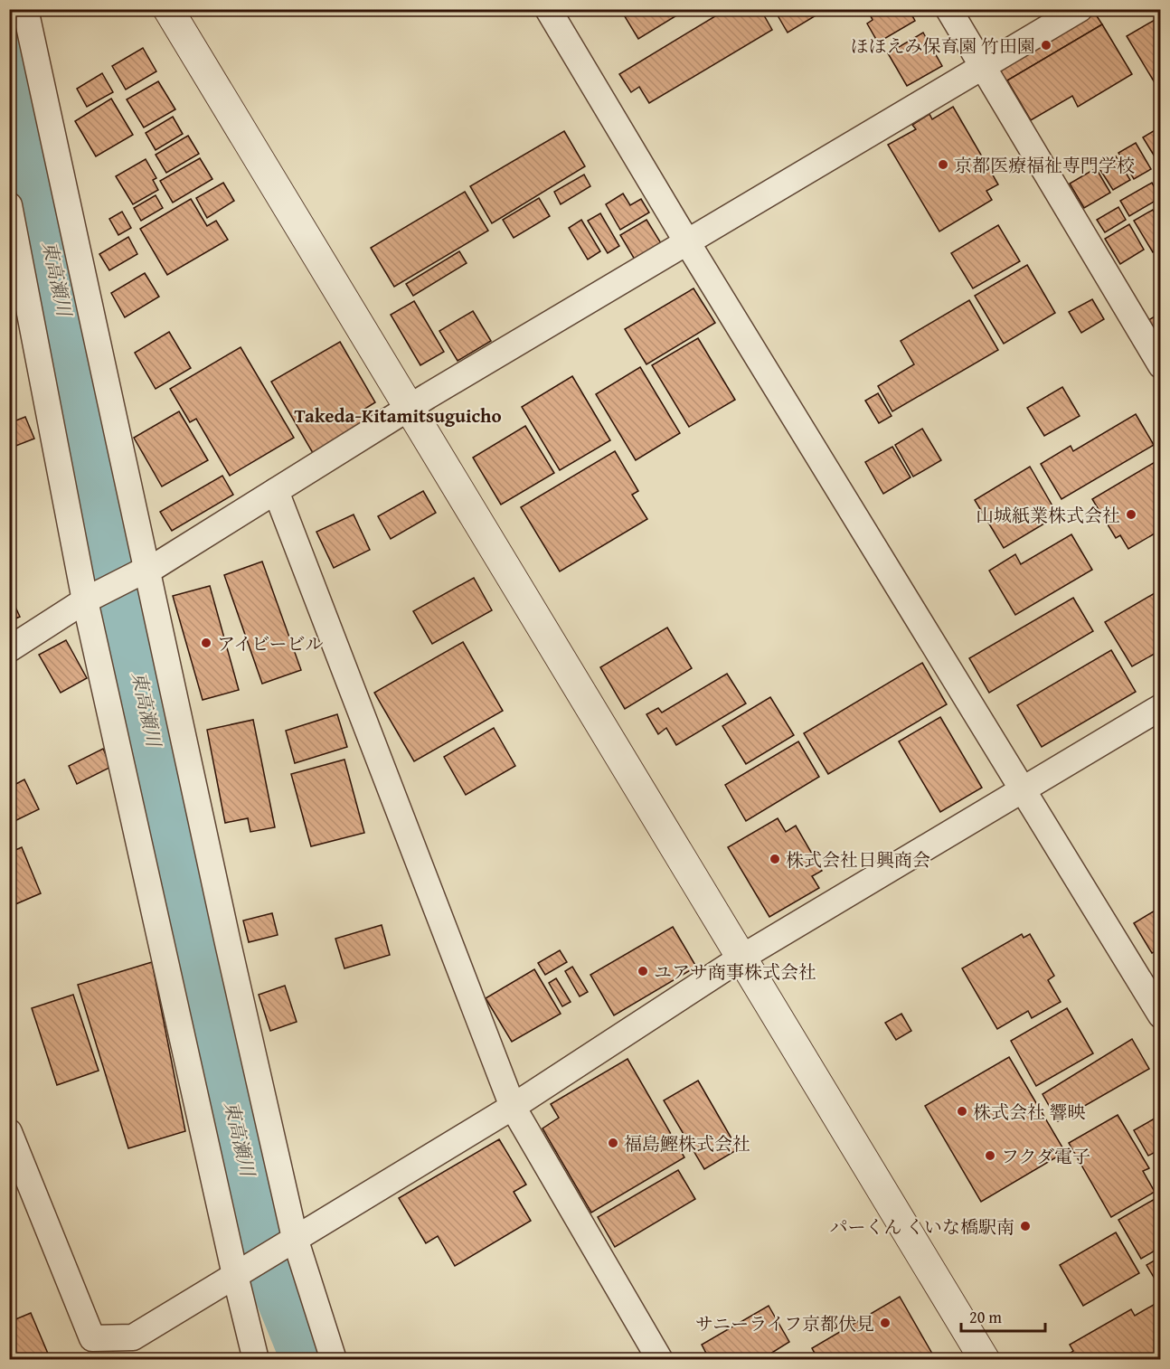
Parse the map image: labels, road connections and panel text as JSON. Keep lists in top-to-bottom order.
{
  "districts": ["Takeda-Kitamitsuguicho"],
  "water": ["東高瀬川"],
  "places": [
    "ほほえみ保育園 竹田園",
    "京都医療福祉専門学校",
    "山城紙業株式会社",
    "アイビービル",
    "株式会社日興商会",
    "ユアサ商事株式会社",
    "株式会社 響映",
    "福島鰹株式会社",
    "フクダ電子",
    "パーくん くいな橋駅南",
    "サニーライフ京都伏見"
  ],
  "scale_bar": "20 m"
}
